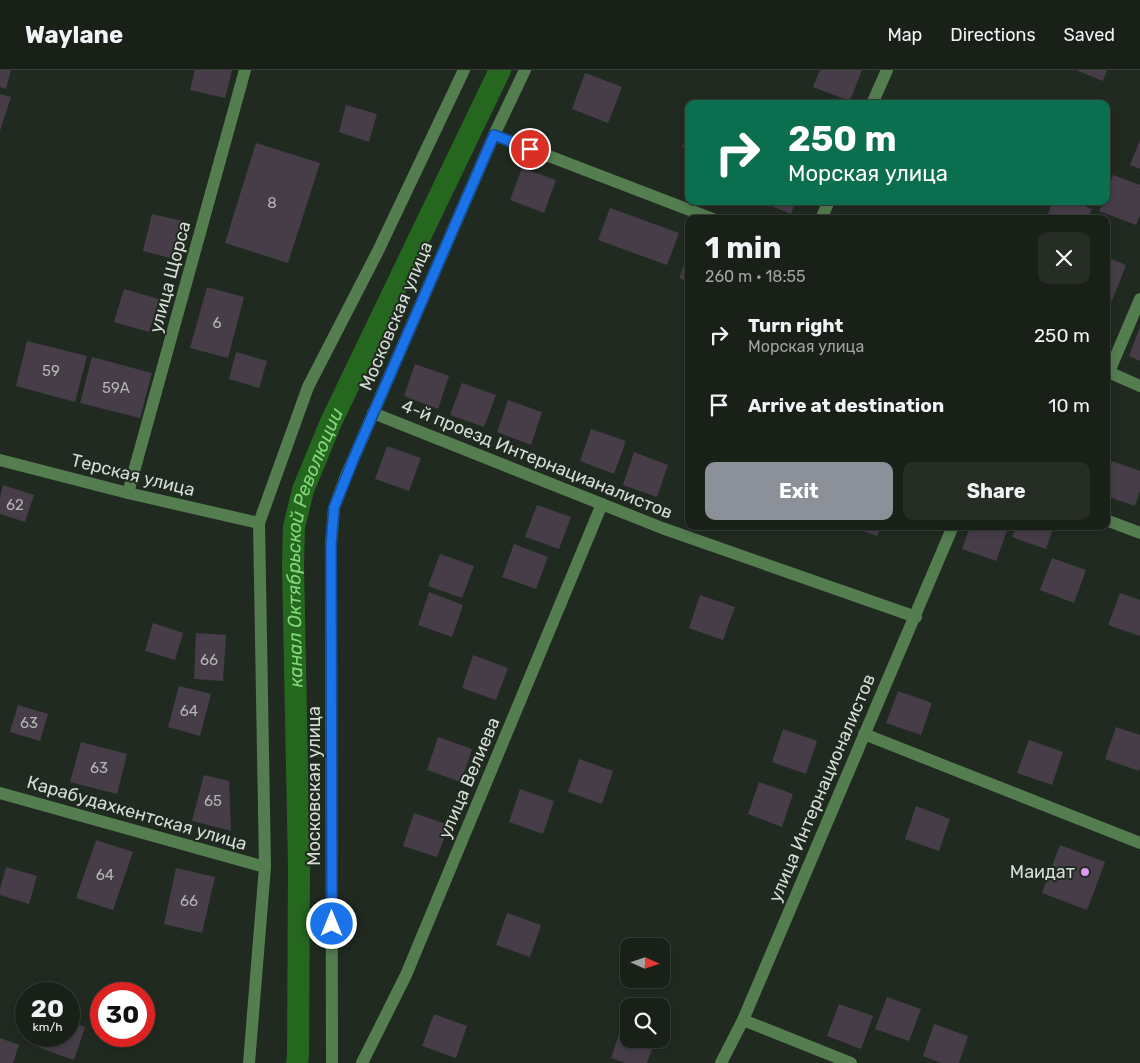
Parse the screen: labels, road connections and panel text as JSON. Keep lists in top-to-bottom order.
{
  "streets": {
    "street": [
      "улица Щорса",
      "Московская улица",
      "4-й проезд Интернацианалистов",
      "Терская улица",
      "улица Велиева",
      "улица Интернационалистов",
      "Карабудахкентская улица"
    ]
  },
  "crossings": [
    ["улица Щорса", "Терская улица"],
    ["Московская улица", "4-й проезд Интернацианалистов"],
    ["4-й проезд Интернацианалистов", "улица Велиева"],
    ["4-й проезд Интернацианалистов", "улица Интернационалистов"]
  ],
  "water": ["канал Октябрьской Революции"],
  "places": ["Маидат"],
  "house_numbers": [
    "8",
    "6",
    "59",
    "59А",
    "62",
    "66",
    "64",
    "63",
    "63",
    "65",
    "64",
    "66"
  ],
  "north": "right",
  "page": {
    "header": "Waylane",
    "nav": ["Map", "Directions", "Saved"],
    "turn": ["250 m", "Морская улица"],
    "heading": ["1 min", "260 m · 18:55"],
    "list": [
      {
        "name": "Turn right",
        "note": "Морская улица",
        "value": "250 m"
      },
      {
        "name": "Arrive at destination",
        "value": "10 m"
      }
    ],
    "buttons": ["Exit", "Share"],
    "speed": "20 km/h",
    "limit": "30"
  }
}
